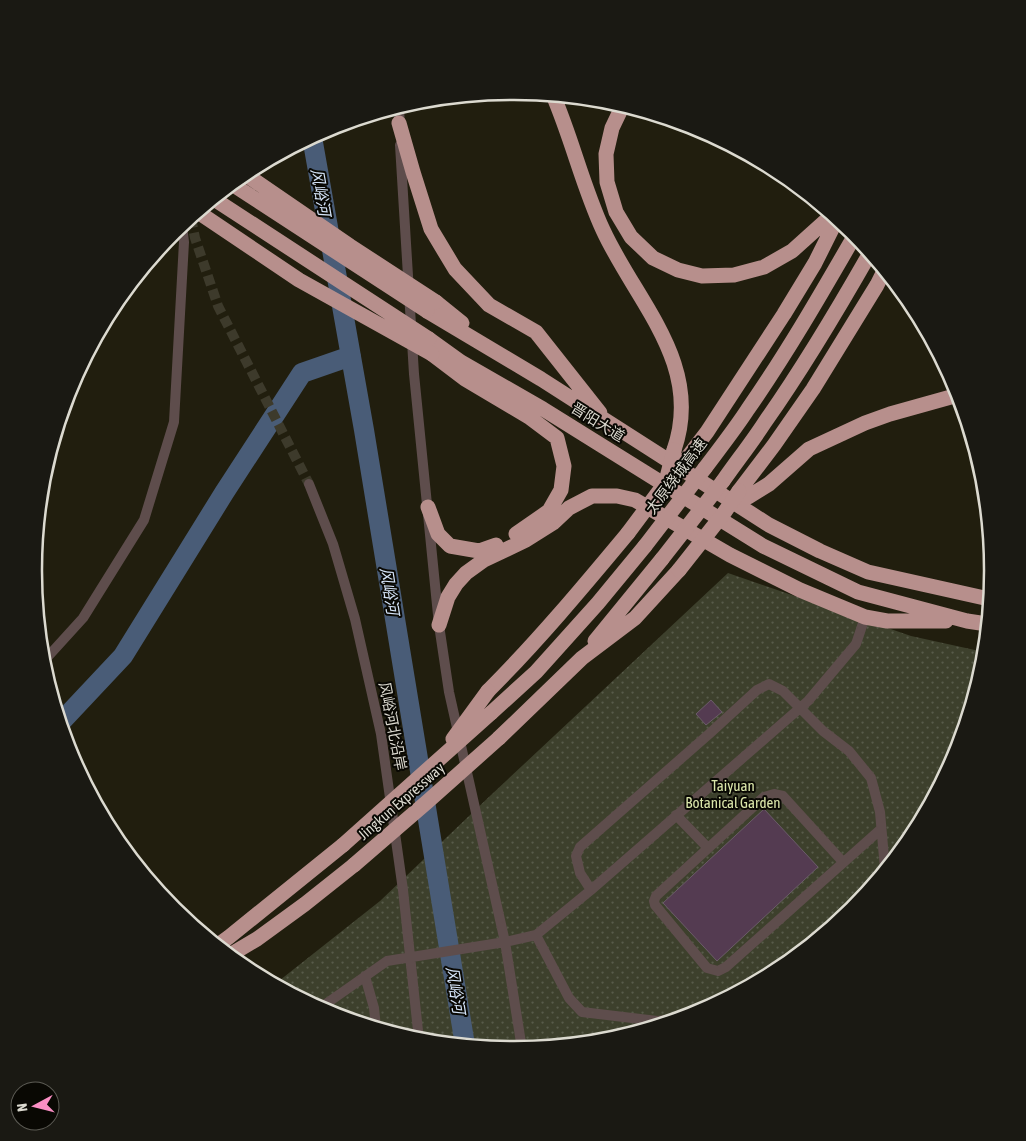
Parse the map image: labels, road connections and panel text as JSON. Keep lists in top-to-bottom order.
{
  "streets": {
    "highway": ["晋阳大道", "太原绕城高速", "Jingkun Expressway"],
    "street": ["风峪河北沿岸"]
  },
  "crossings": [
    ["太原绕城高速", "Jingkun Expressway"]
  ],
  "water": ["风峪河"],
  "parks": ["Taiyuan Botanical Garden"],
  "north": "left"
}
